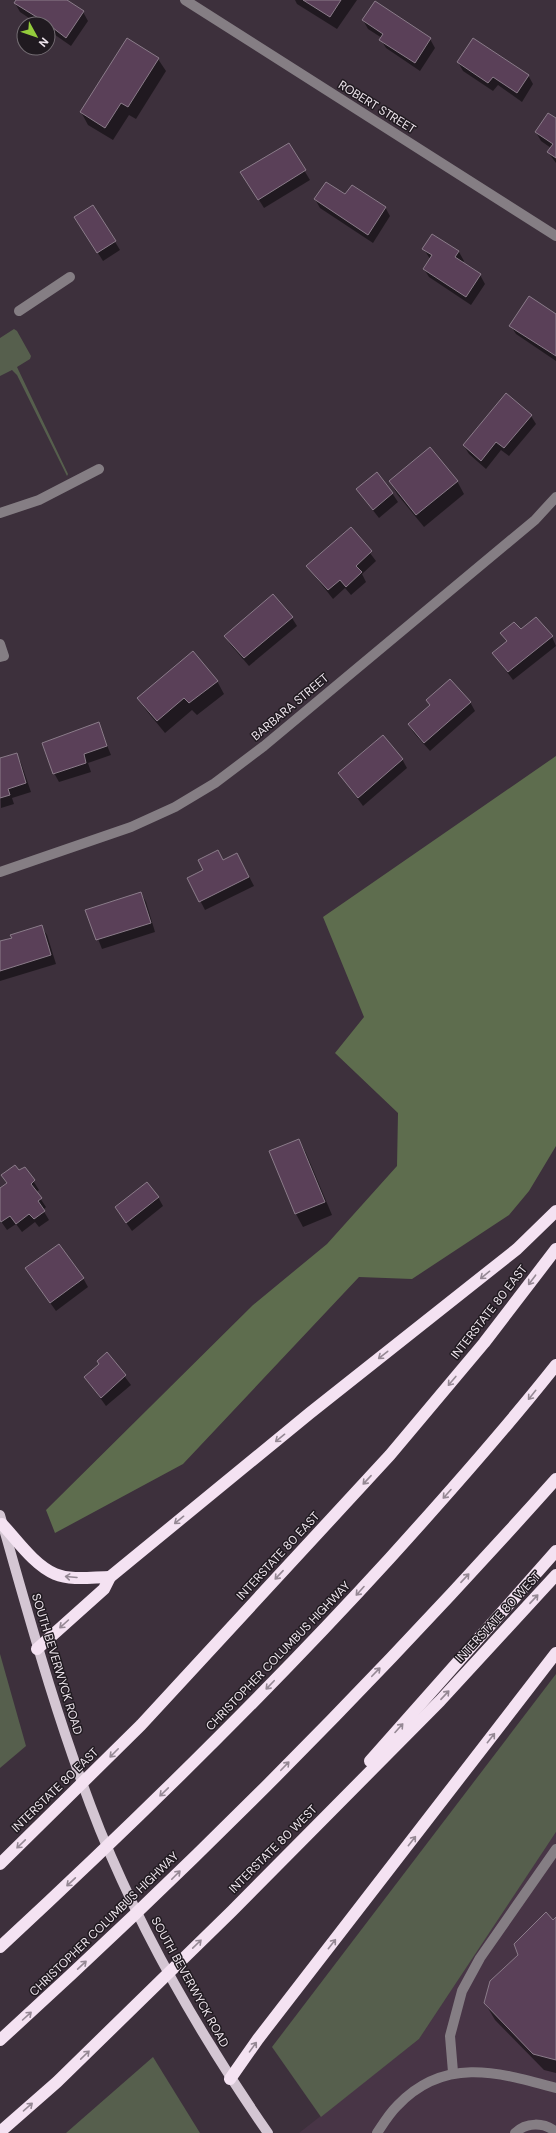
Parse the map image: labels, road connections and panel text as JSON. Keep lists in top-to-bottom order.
{
  "streets": {
    "highway": ["INTERSTATE 80 EAST", "INTERSTATE 80 WEST", "CHRISTOPHER COLUMBUS HIGHWAY"],
    "main road": ["SOUTH BEVERWYCK ROAD"],
    "street": ["ROBERT STREET", "BARBARA STREET"]
  },
  "north": "bottom right"
}
